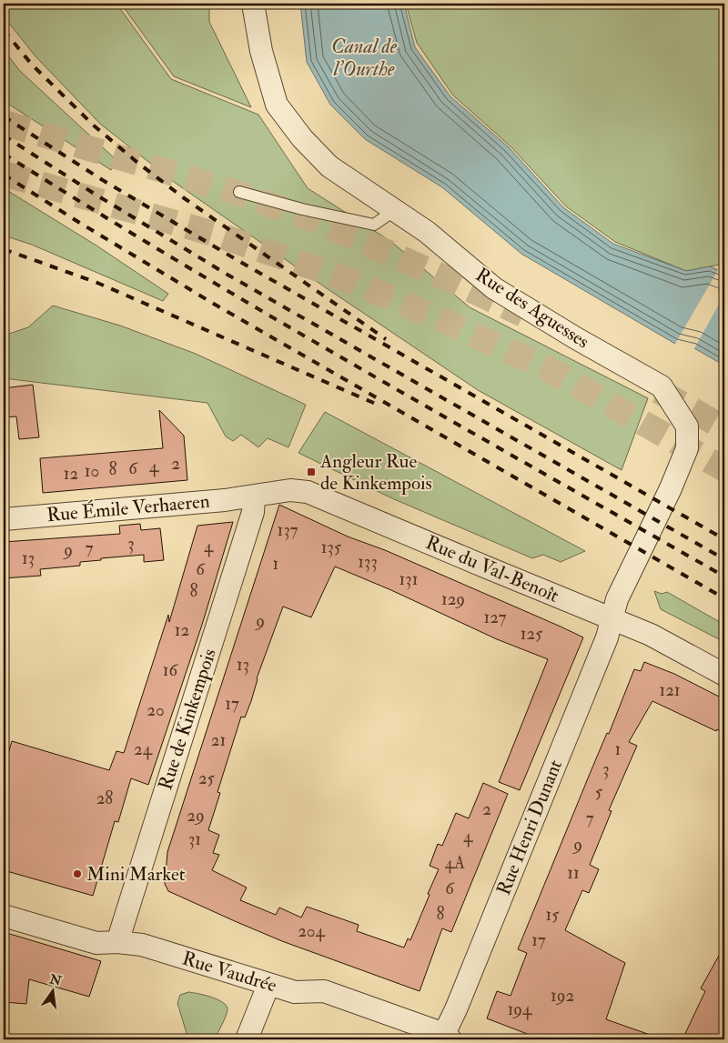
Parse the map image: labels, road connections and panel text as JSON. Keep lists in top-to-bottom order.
{
  "streets": {
    "street": [
      "Rue des Aguesses",
      "Rue Émile Verhaeren",
      "Rue du Val-Benoît",
      "Rue de Kinkempois",
      "Rue Henri Dunant",
      "Rue Vaudrée"
    ]
  },
  "crossings": [
    ["Rue des Aguesses", "Rue du Val-Benoît"],
    ["Rue des Aguesses", "Rue Henri Dunant"],
    ["Rue Émile Verhaeren", "Rue du Val-Benoît"],
    ["Rue Émile Verhaeren", "Rue de Kinkempois"],
    ["Rue du Val-Benoît", "Rue de Kinkempois"],
    ["Rue du Val-Benoît", "Rue Henri Dunant"],
    ["Rue de Kinkempois", "Rue Vaudrée"],
    ["Rue Henri Dunant", "Rue Vaudrée"]
  ],
  "water": ["Canal de l'Ourthe"],
  "places": {
    "transit": ["Angleur Rue de Kinkempois"],
    "other": ["Mini Market"]
  },
  "house_numbers": [
    "2",
    "4",
    "6",
    "8",
    "10",
    "12",
    "137",
    "3",
    "4",
    "135",
    "7",
    "9",
    "13",
    "133",
    "1",
    "6",
    "131",
    "8",
    "129",
    "127",
    "9",
    "12",
    "125",
    "13",
    "16",
    "121",
    "17",
    "20",
    "21",
    "24",
    "1",
    "3",
    "25",
    "5",
    "28",
    "2",
    "29",
    "7",
    "4",
    "31",
    "9",
    "4A",
    "11",
    "6",
    "8",
    "15",
    "204",
    "17",
    "192",
    "194"
  ],
  "north": "top"
}
